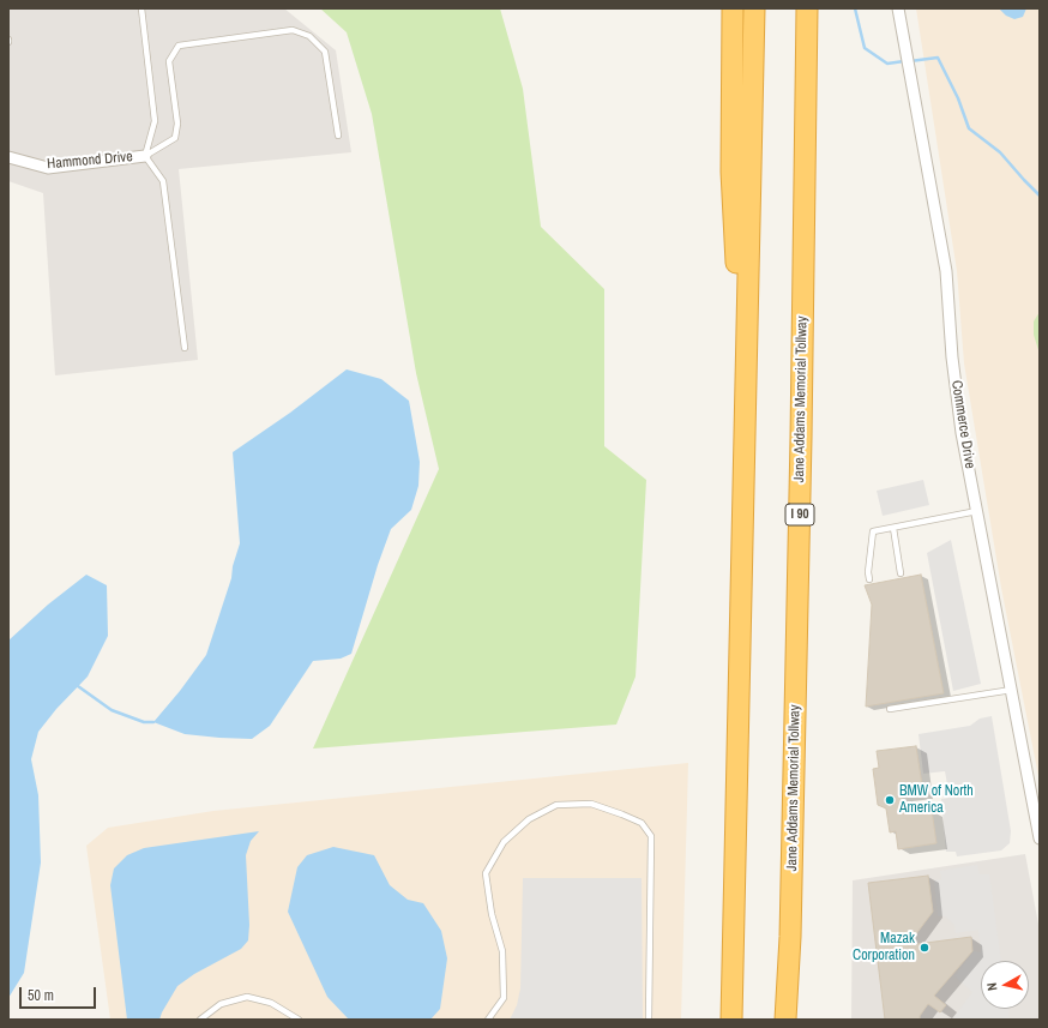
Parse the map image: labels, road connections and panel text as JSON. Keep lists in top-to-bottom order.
{
  "streets": {
    "highway": ["Jane Addams Memorial Tollway", "I 90"],
    "street": ["Hammond Drive", "Commerce Drive"]
  },
  "places": ["BMW of North America", "Mazak Corporation"],
  "scale_bar": "50 m",
  "north": "left"
}
